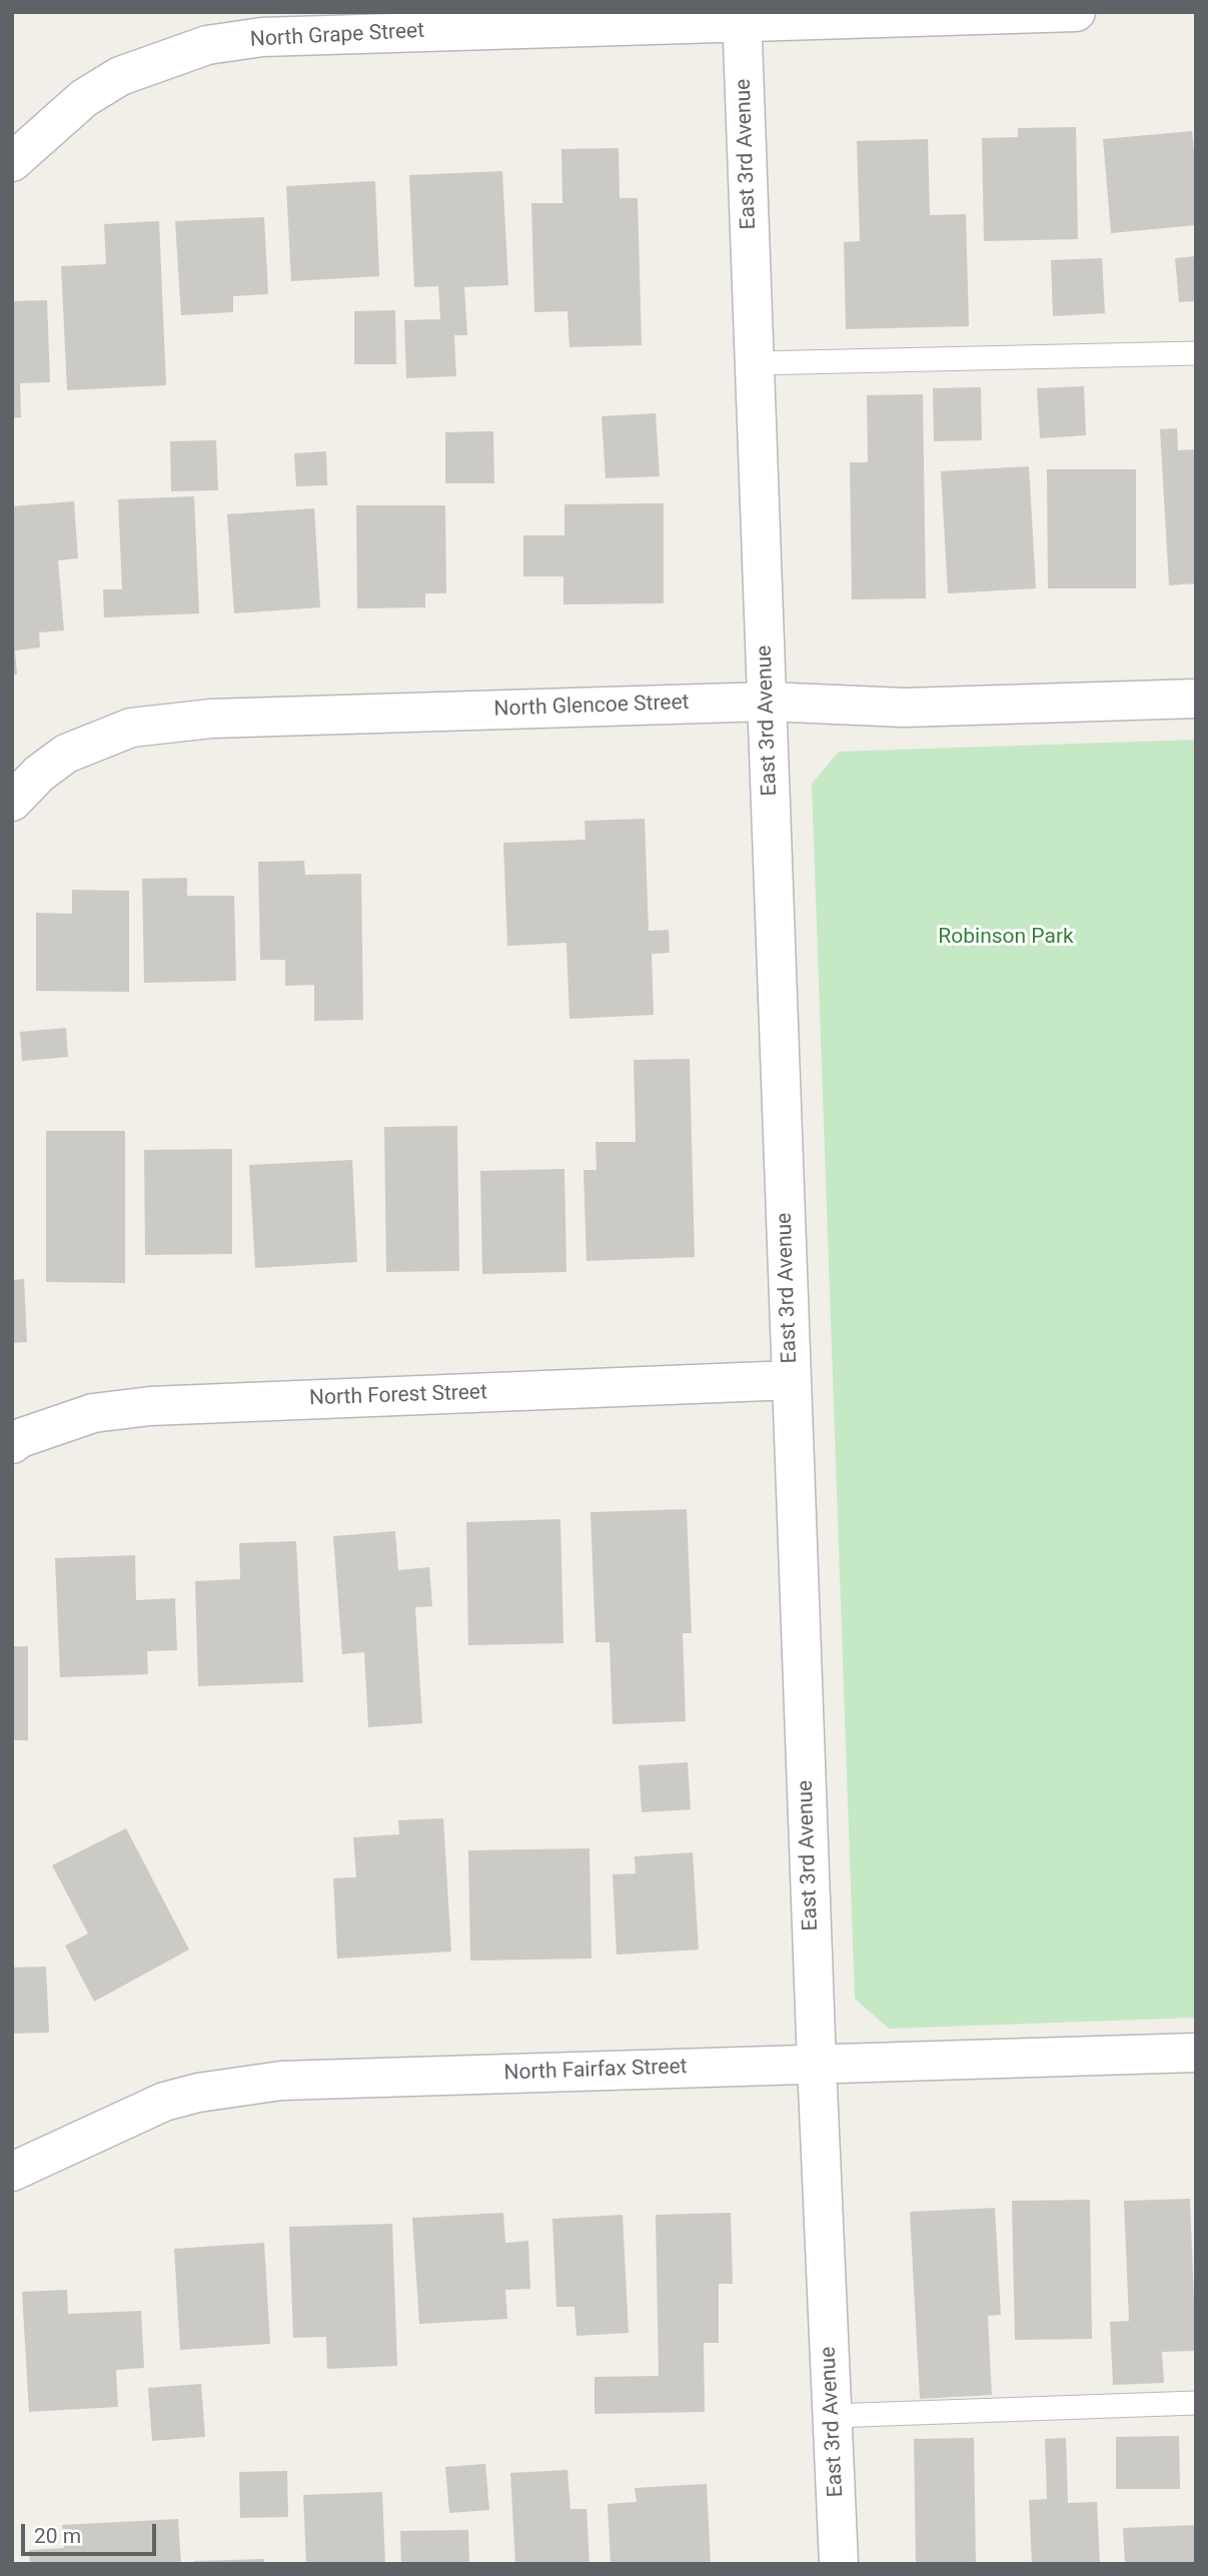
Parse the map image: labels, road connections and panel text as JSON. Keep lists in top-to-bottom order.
{
  "streets": {
    "street": [
      "North Grape Street",
      "East 3rd Avenue",
      "North Glencoe Street",
      "North Forest Street",
      "North Fairfax Street"
    ]
  },
  "crossings": [
    ["North Grape Street", "East 3rd Avenue"],
    ["East 3rd Avenue", "North Glencoe Street"],
    ["East 3rd Avenue", "North Forest Street"],
    ["East 3rd Avenue", "North Fairfax Street"]
  ],
  "parks": ["Robinson Park"],
  "scale_bar": "20 m"
}
